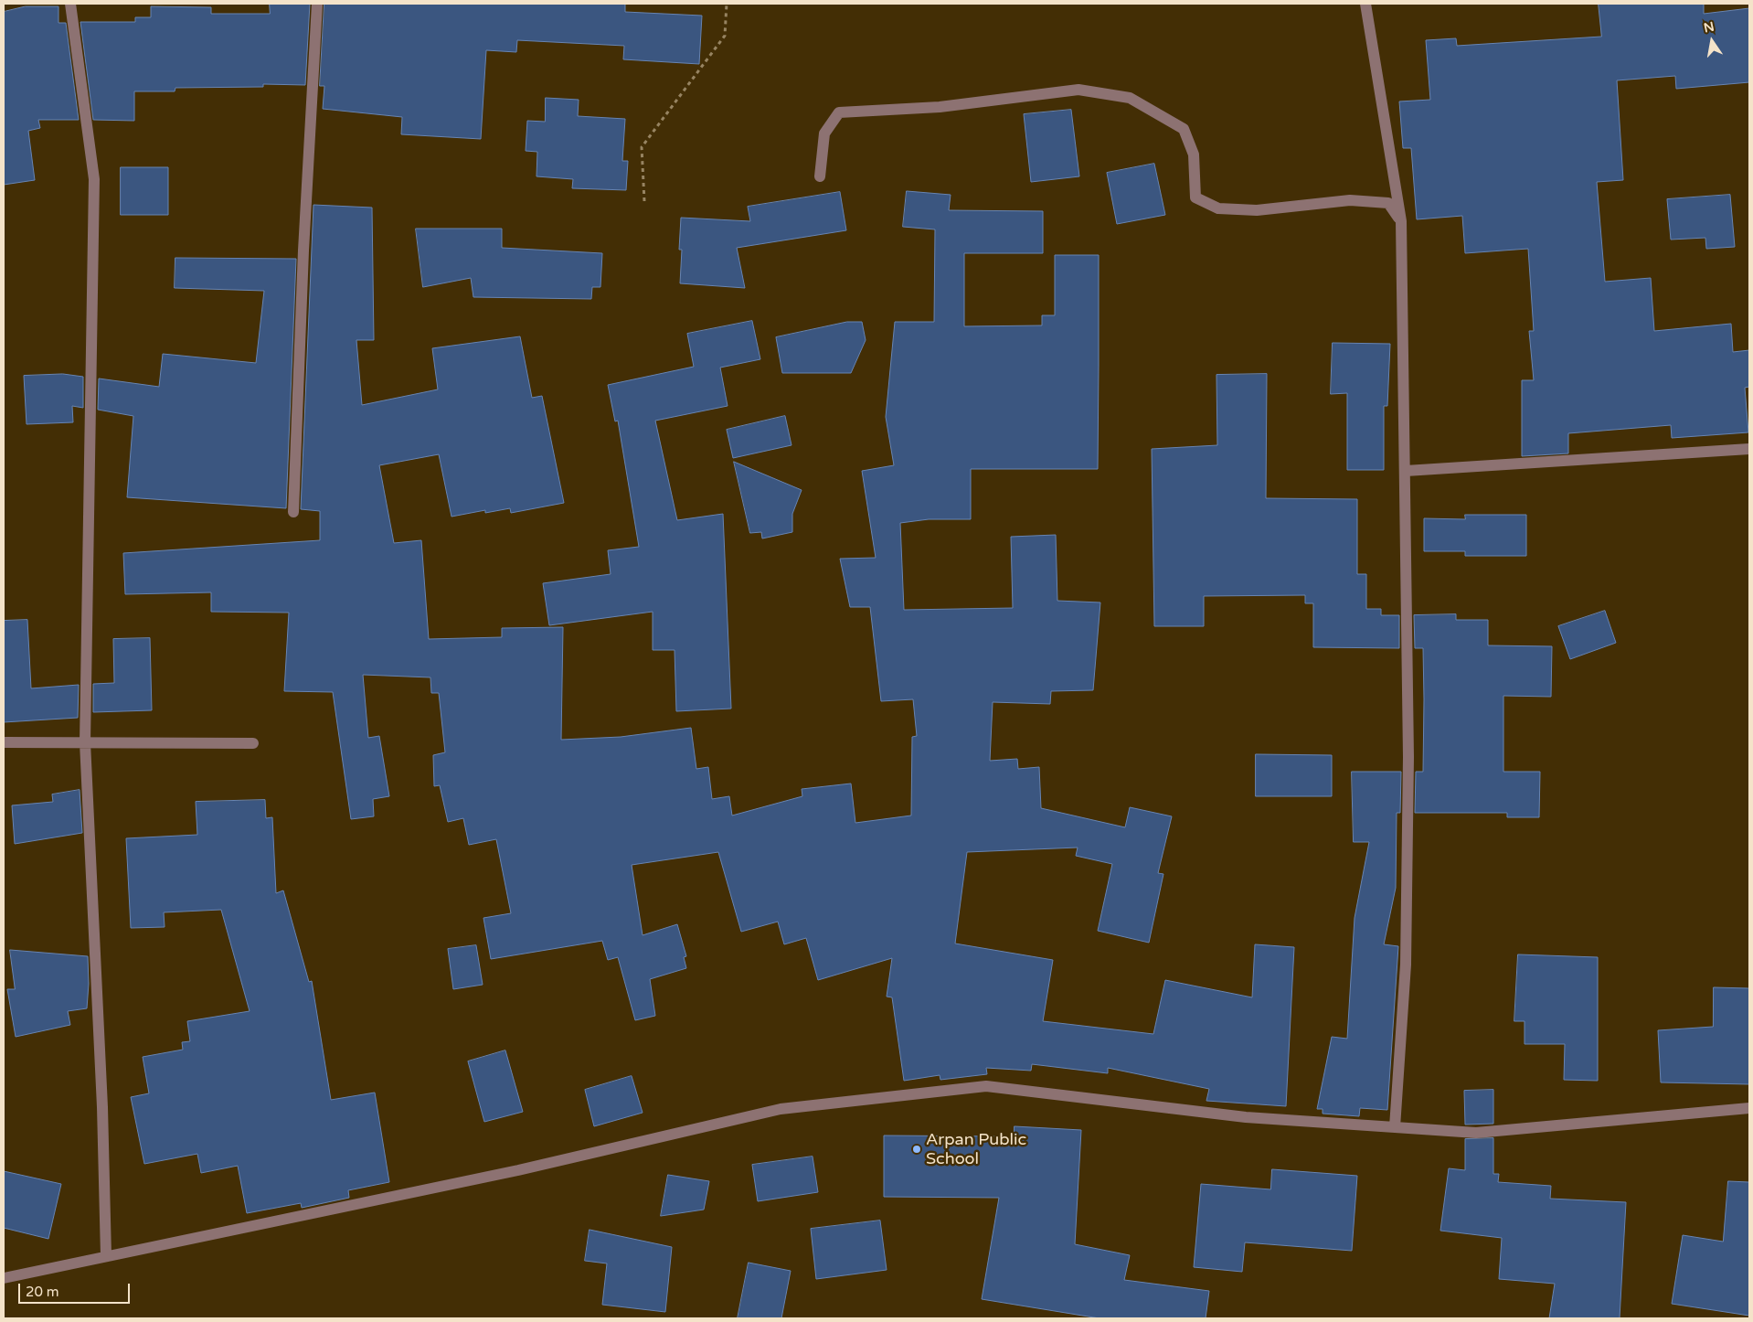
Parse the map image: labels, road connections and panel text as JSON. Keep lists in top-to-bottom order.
{
  "places": ["Arpan Public School"],
  "scale_bar": "20 m",
  "north": "top"
}
